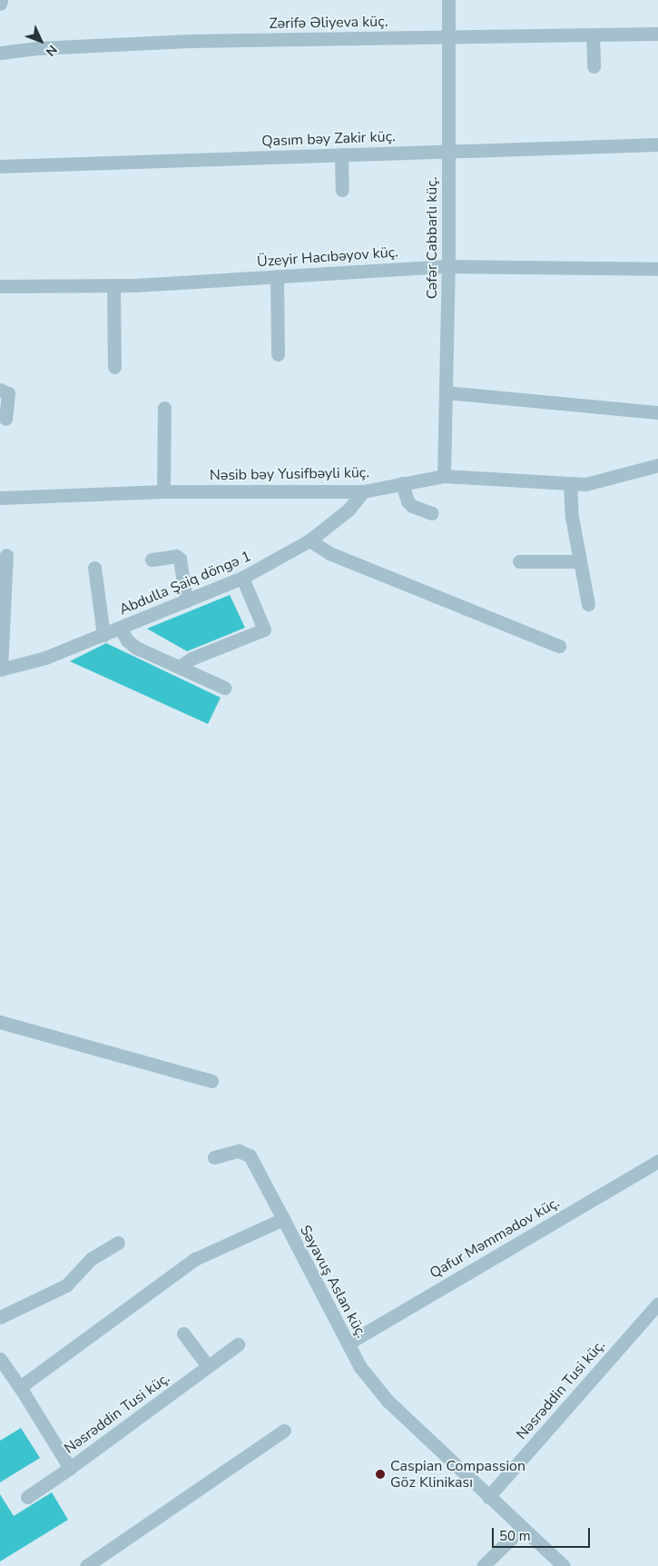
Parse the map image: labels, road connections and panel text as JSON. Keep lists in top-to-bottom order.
{
  "streets": {
    "street": [
      "Zərifə Əliyeva küç.",
      "Qasım bəy Zakir küç.",
      "Cəfər Cabbarlı küç.",
      "Üzeyir Hacıbəyov küç.",
      "Nəsib bəy Yusifbəyli küç.",
      "Abdulla Şaiq döngə 1",
      "Qafur Məmmədov küç.",
      "Səyavuş Aslan küç.",
      "Nəsrəddin Tusi küç."
    ]
  },
  "crossings": [
    ["Zərifə Əliyeva küç.", "Cəfər Cabbarlı küç."],
    ["Qasım bəy Zakir küç.", "Cəfər Cabbarlı küç."],
    ["Cəfər Cabbarlı küç.", "Üzeyir Hacıbəyov küç."],
    ["Cəfər Cabbarlı küç.", "Nəsib bəy Yusifbəyli küç."],
    ["Nəsib bəy Yusifbəyli küç.", "Abdulla Şaiq döngə 1"],
    ["Qafur Məmmədov küç.", "Səyavuş Aslan küç."],
    ["Səyavuş Aslan küç.", "Nəsrəddin Tusi küç."]
  ],
  "places": ["Caspian Compassion Göz Klinikası"],
  "scale_bar": "50 m",
  "north": "bottom right"
}
